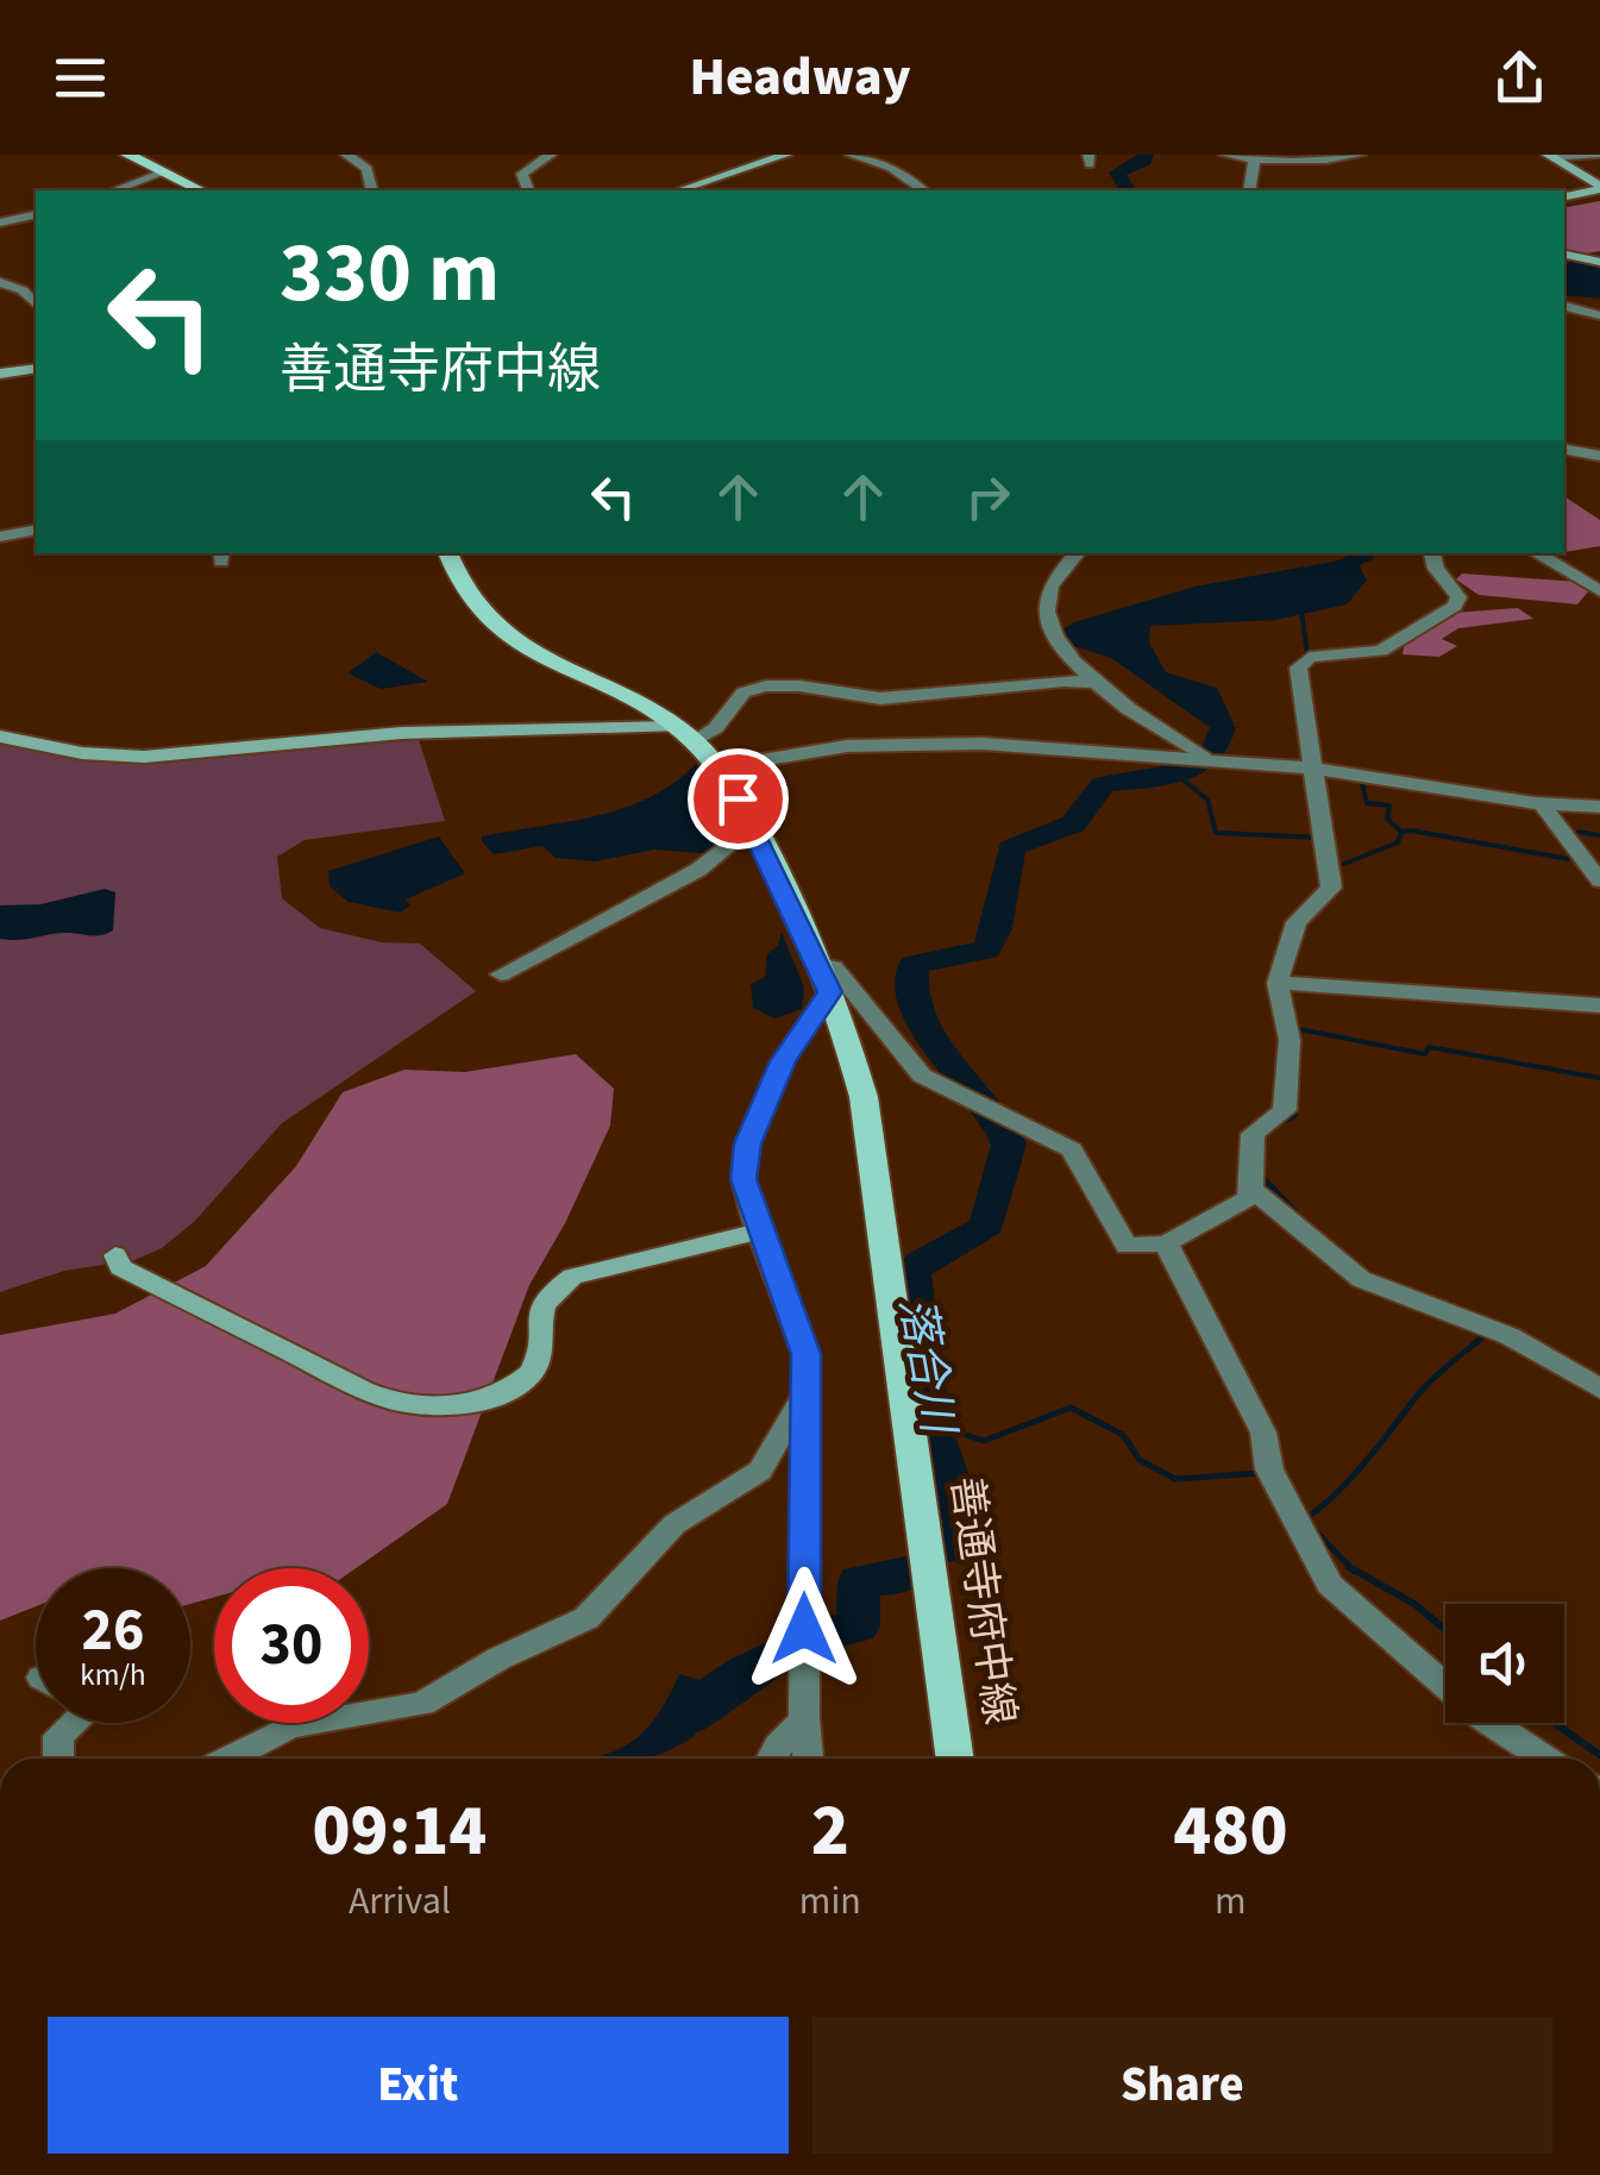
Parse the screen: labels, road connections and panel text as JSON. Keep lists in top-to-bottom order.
{
  "streets": {
    "main road": ["善通寺府中線"]
  },
  "water": ["落合川"],
  "page": {
    "header": "Headway",
    "turn": ["330 m", "善通寺府中線"],
    "speed": "26 km/h",
    "limit": "30",
    "eta": [
      "09:14",
      "Arrival",
      "2",
      "min",
      "480",
      "m"
    ],
    "buttons": ["Exit", "Share"]
  }
}
